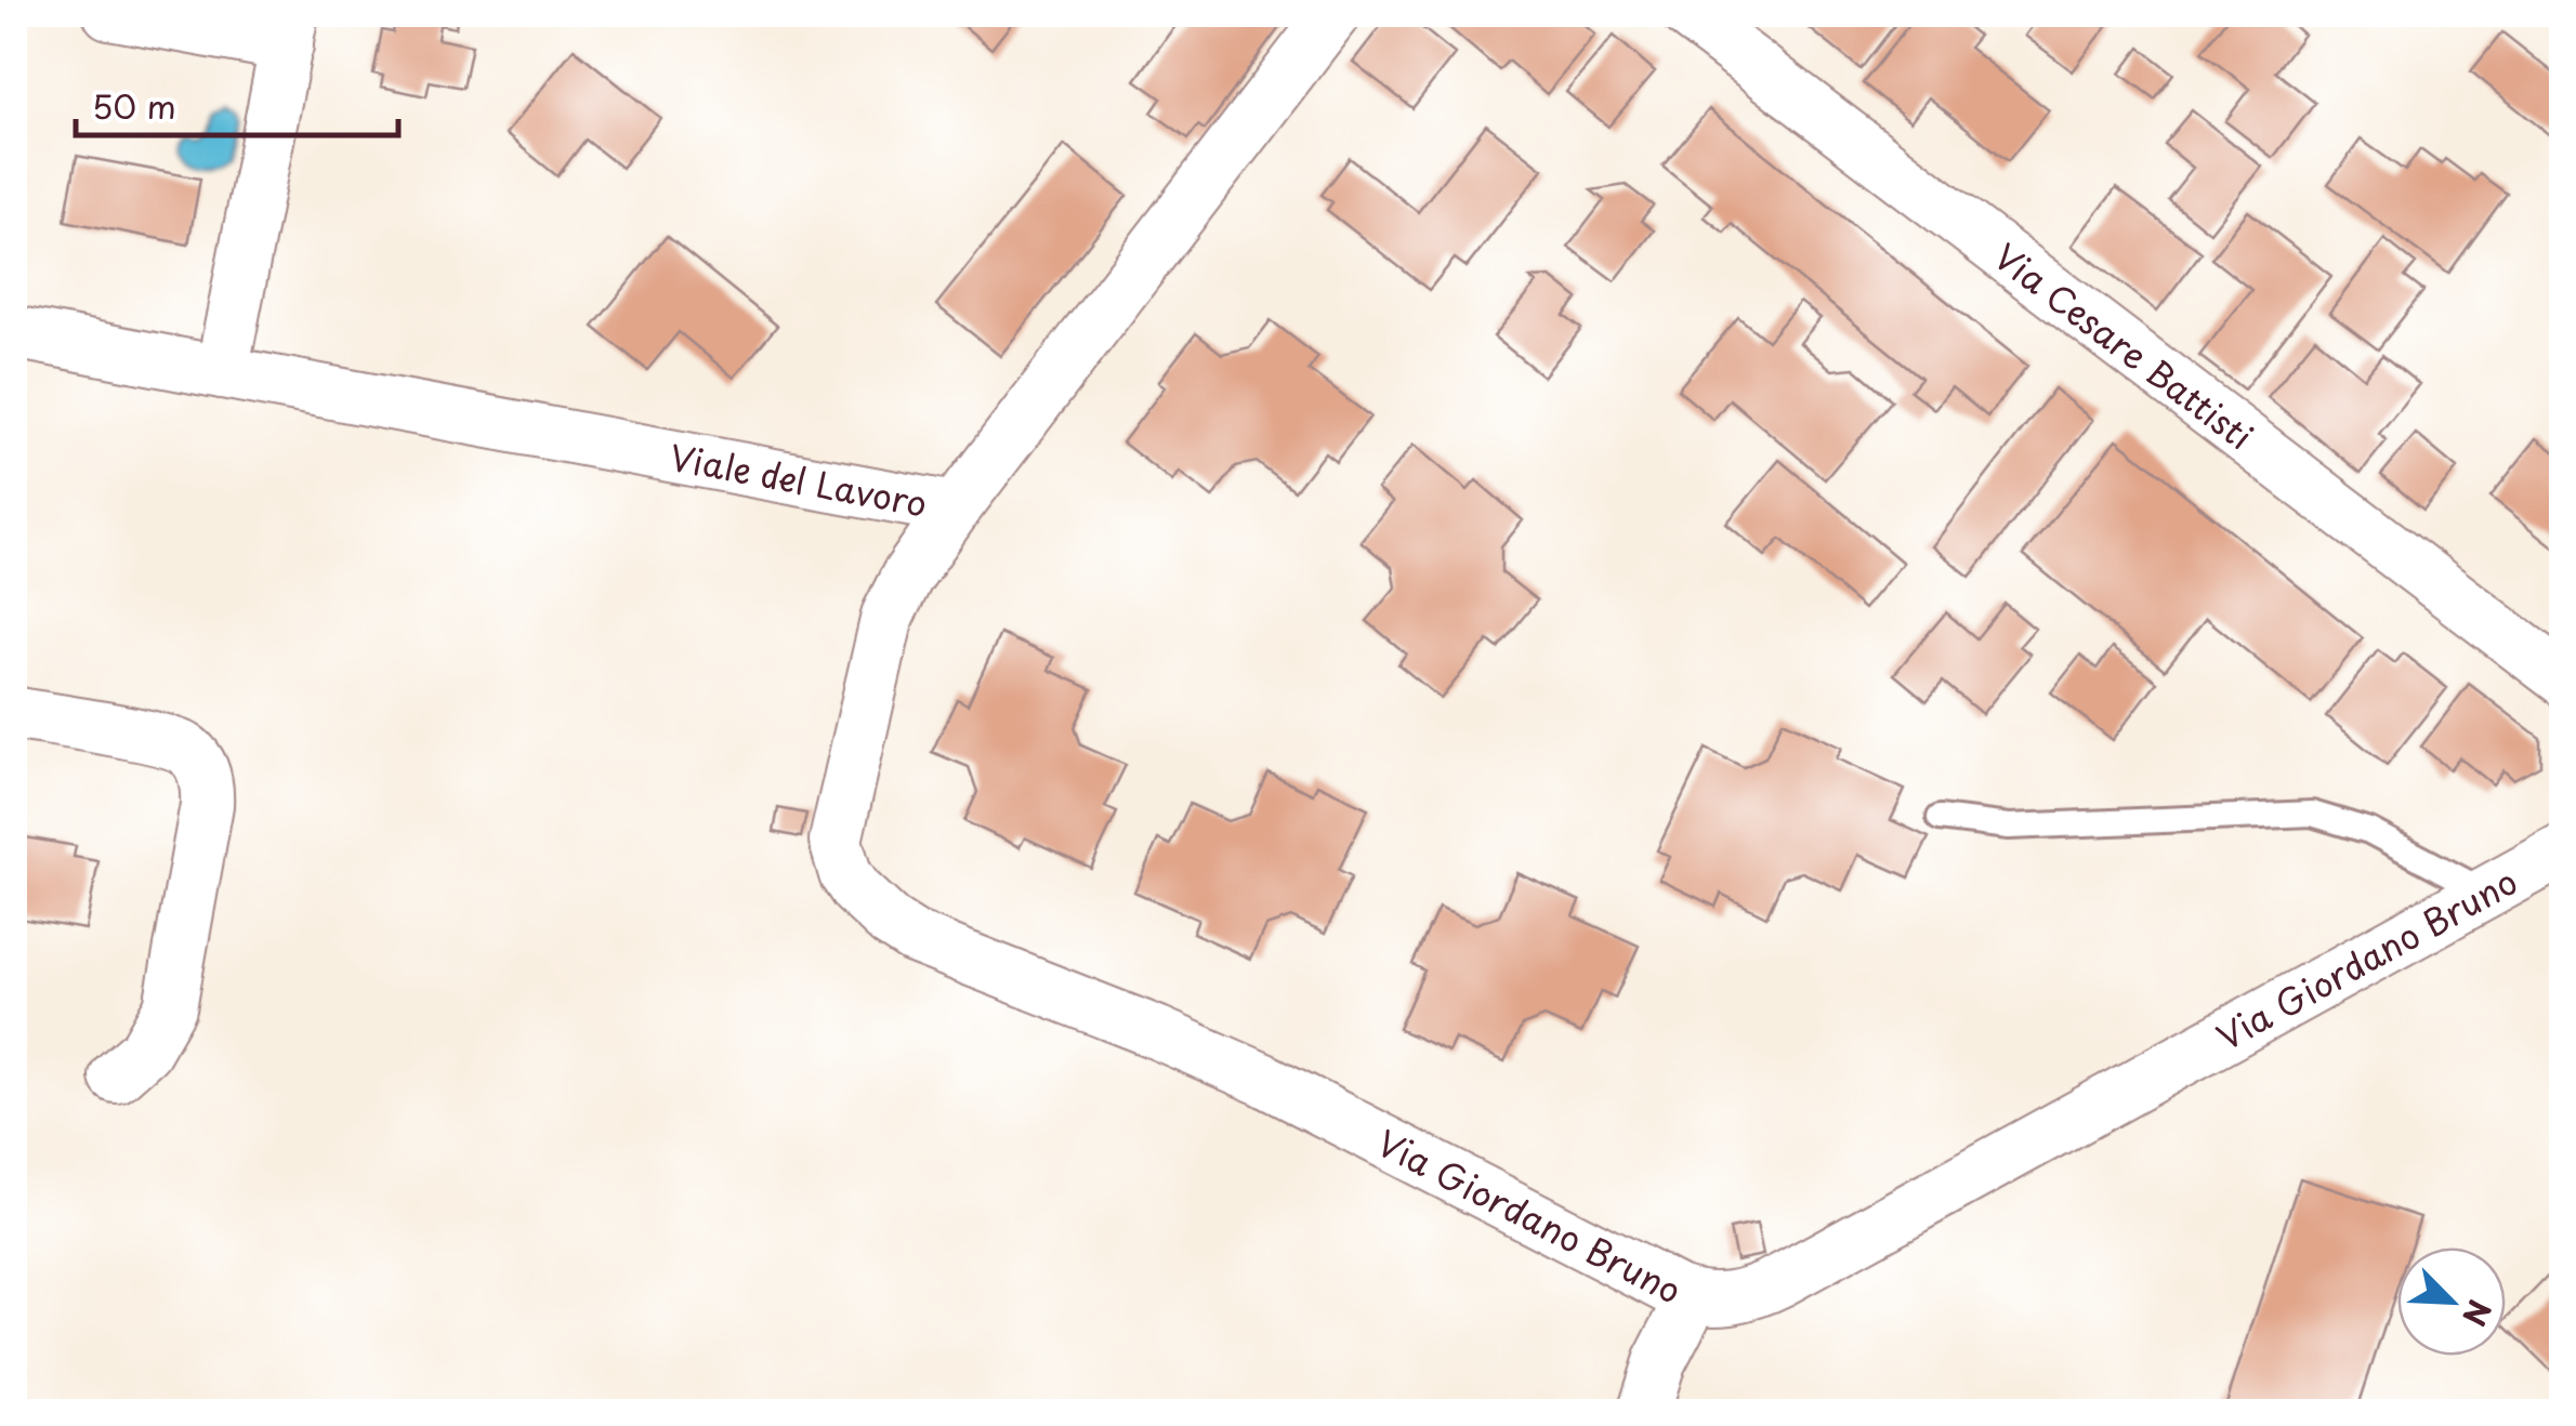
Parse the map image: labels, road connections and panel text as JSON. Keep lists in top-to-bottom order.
{
  "streets": {
    "street": ["Via Cesare Battisti", "Viale del Lavoro", "Via Giordano Bruno"]
  },
  "crossings": [
    ["Viale del Lavoro", "Via Giordano Bruno"]
  ],
  "scale_bar": "50 m",
  "north": "bottom right"
}
